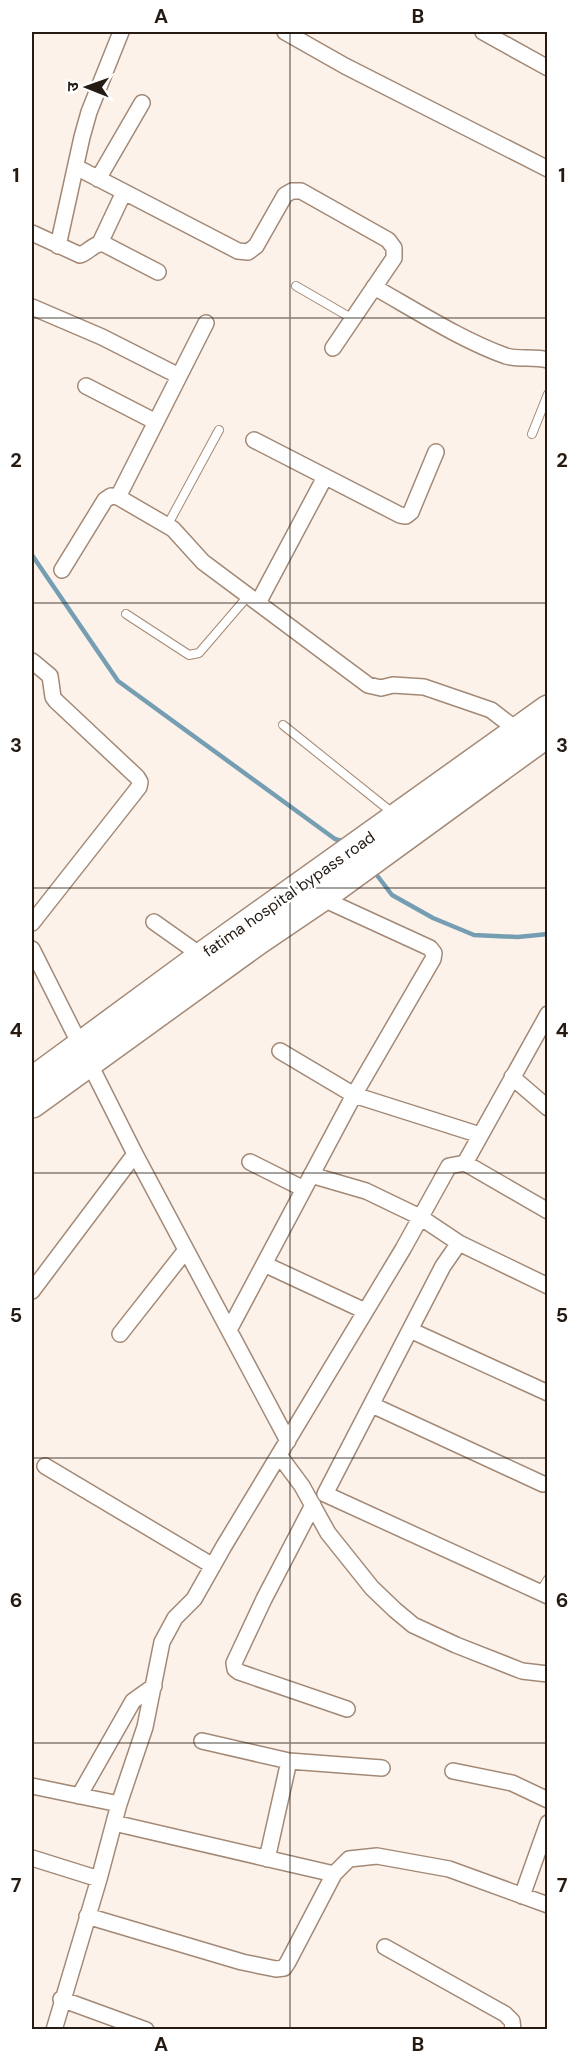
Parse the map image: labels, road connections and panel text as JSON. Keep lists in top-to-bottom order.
{
  "streets": {
    "highway": ["fatima hospital bypass road"]
  },
  "north": "left",
  "grid": {
    "columns": ["A", "B"],
    "rows": [
      "1",
      "2",
      "3",
      "4",
      "5",
      "6",
      "7"
    ]
  }
}
